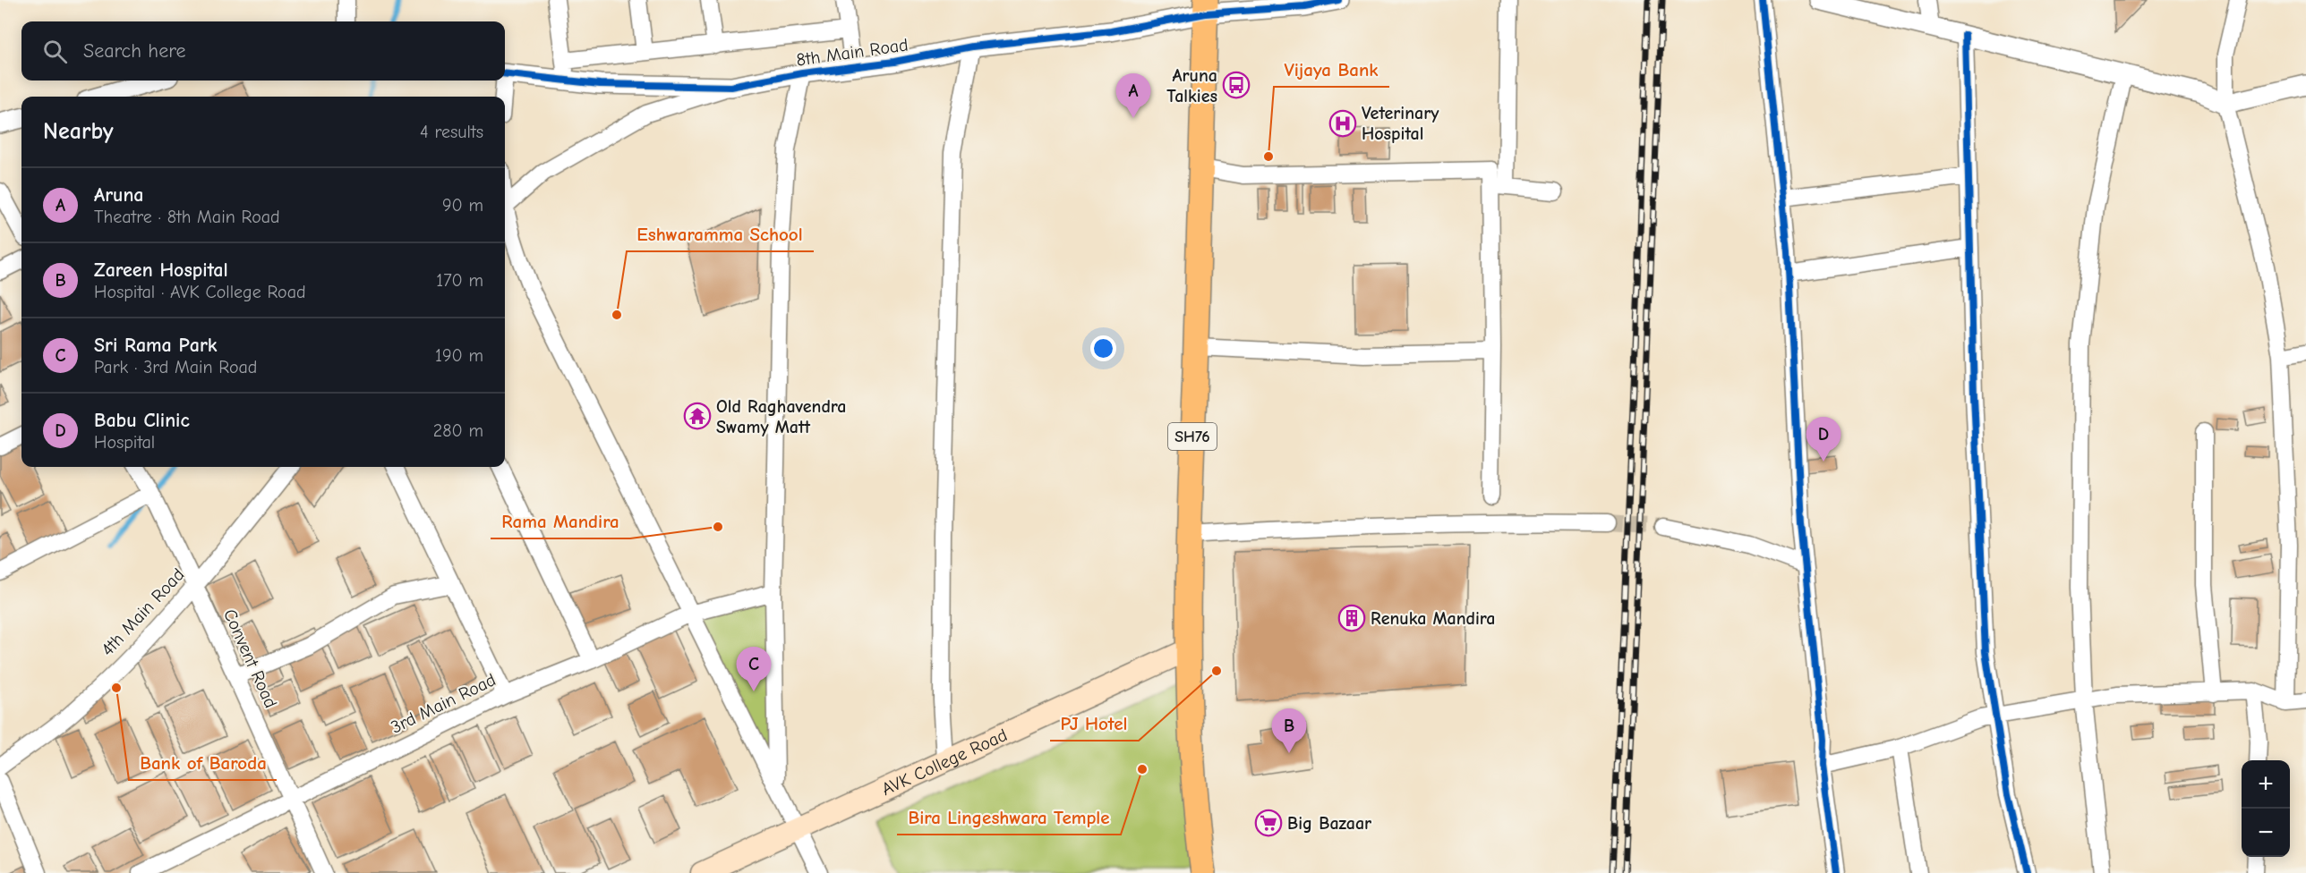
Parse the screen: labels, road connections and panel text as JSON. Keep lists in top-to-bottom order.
{
  "streets": {
    "main road": ["SH76", "AVK College Road"],
    "street": [
      "8th Main Road",
      "4th Main Road",
      "Convent Road",
      "3rd Main Road"
    ]
  },
  "crossings": [
    ["8th Main Road", "SH76"],
    ["SH76", "AVK College Road"],
    ["4th Main Road", "Convent Road"],
    ["Convent Road", "3rd Main Road"]
  ],
  "places": {
    "bus stop": ["Aruna Talkies"],
    "hospital": ["Veterinary Hospital"],
    "other": [
      "Vijaya Bank",
      "Eshwaramma School",
      "Rama Mandira",
      "PJ Hotel",
      "Bank of Baroda",
      "Bira Lingeshwara Temple"
    ],
    "temple": ["Old Raghavendra Swamy Matt"],
    "building": ["Renuka Mandira"],
    "supermarket": ["Big Bazaar"]
  },
  "page": {
    "search": "Search here",
    "pins": [
      "A",
      "D",
      "C",
      "B"
    ],
    "heading": ["Nearby", "4 results"],
    "list": [
      {
        "mark": "A",
        "name": "Aruna",
        "note": "Theatre · 8th Main Road",
        "value": "90 m"
      },
      {
        "mark": "B",
        "name": "Zareen Hospital",
        "note": "Hospital · AVK College Road",
        "value": "170 m"
      },
      {
        "mark": "C",
        "name": "Sri Rama Park",
        "note": "Park · 3rd Main Road",
        "value": "190 m"
      },
      {
        "mark": "D",
        "name": "Babu Clinic",
        "note": "Hospital",
        "value": "280 m"
      }
    ],
    "map_buttons": ["+", "−"]
  }
}
